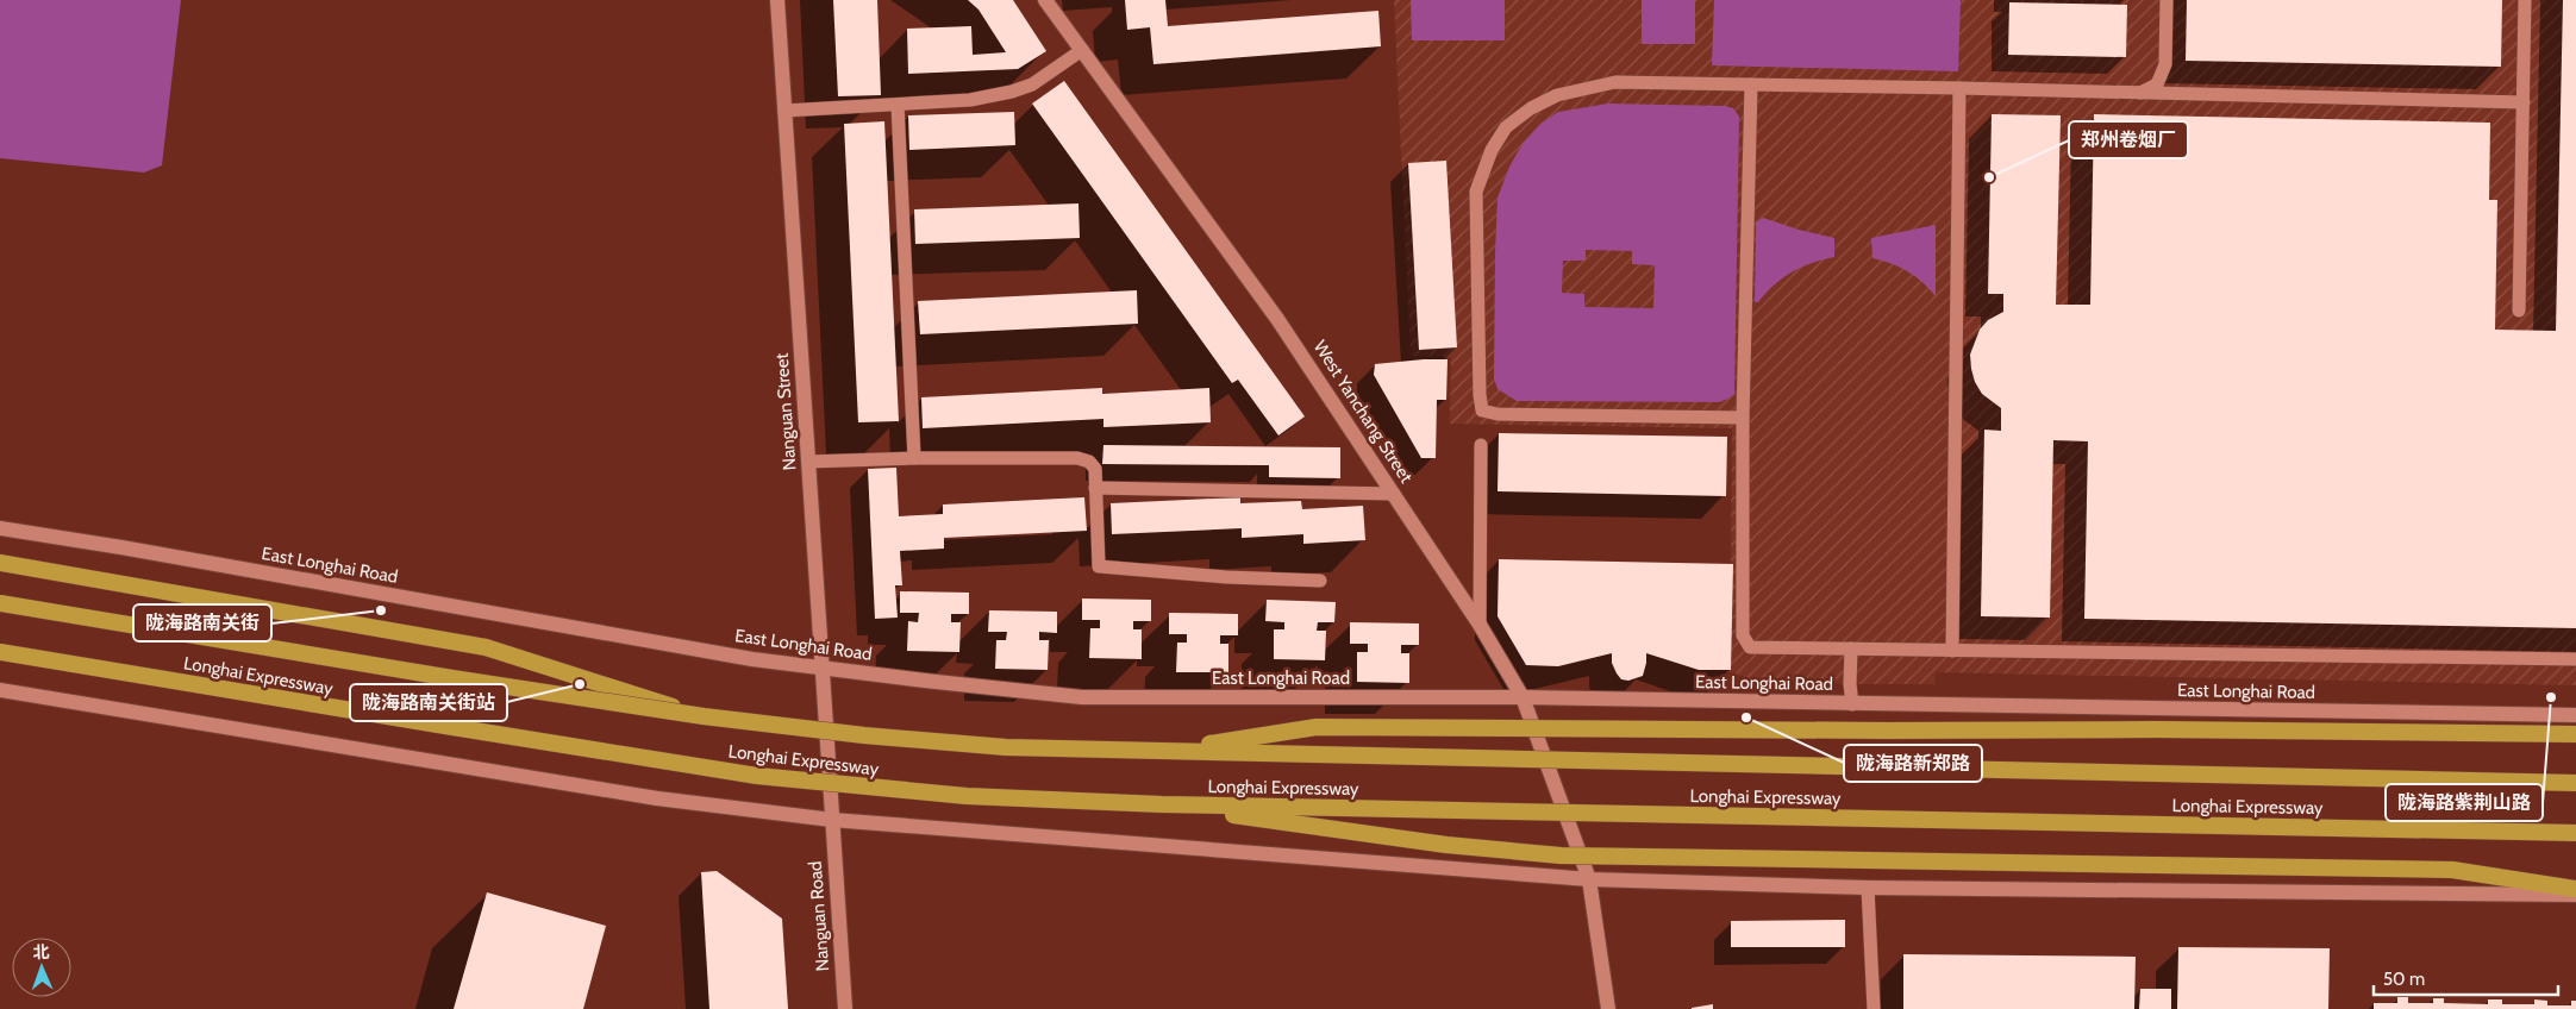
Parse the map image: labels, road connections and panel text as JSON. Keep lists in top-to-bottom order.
{
  "streets": {
    "highway": ["Longhai Expressway"],
    "street": [
      "Nanguan Street",
      "West Yanchang Street",
      "East Longhai Road",
      "Nanguan Road"
    ]
  },
  "crossings": [
    ["Nanguan Street", "East Longhai Road"],
    ["Nanguan Street", "Nanguan Road"],
    ["West Yanchang Street", "East Longhai Road"]
  ],
  "places": [
    "郑州卷烟厂",
    "陇海路南关街",
    "陇海路南关街站",
    "陇海路紫荆山路",
    "陇海路新郑路"
  ],
  "scale_bar": "50 m",
  "north": "top"
}
